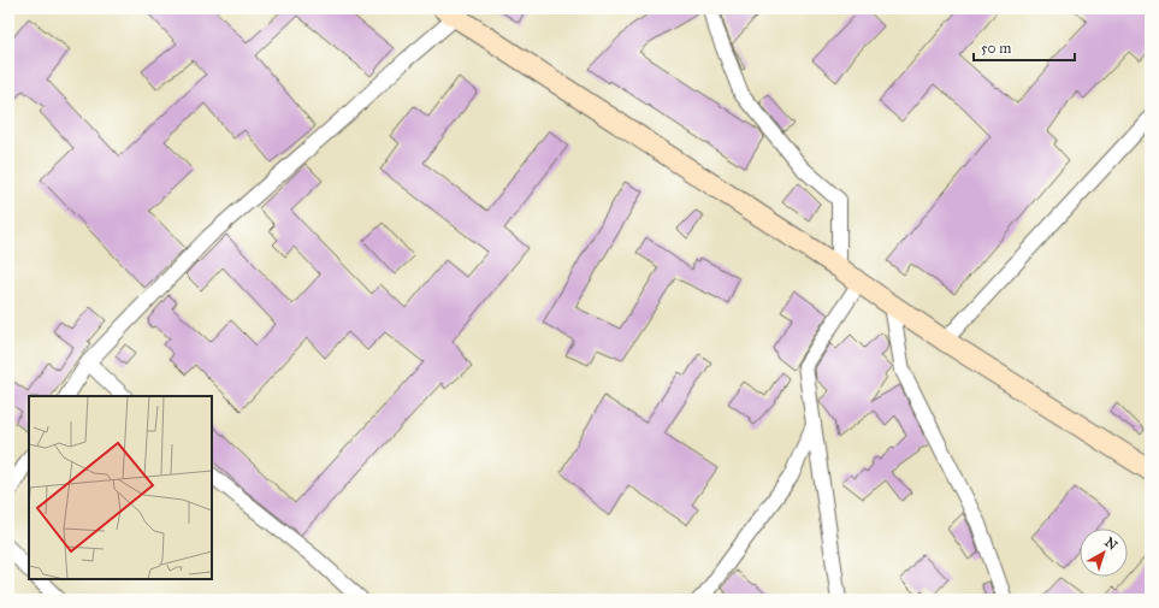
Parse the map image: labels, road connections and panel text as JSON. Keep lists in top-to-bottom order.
{
  "scale_bar": "50 m",
  "north": "top right"
}
